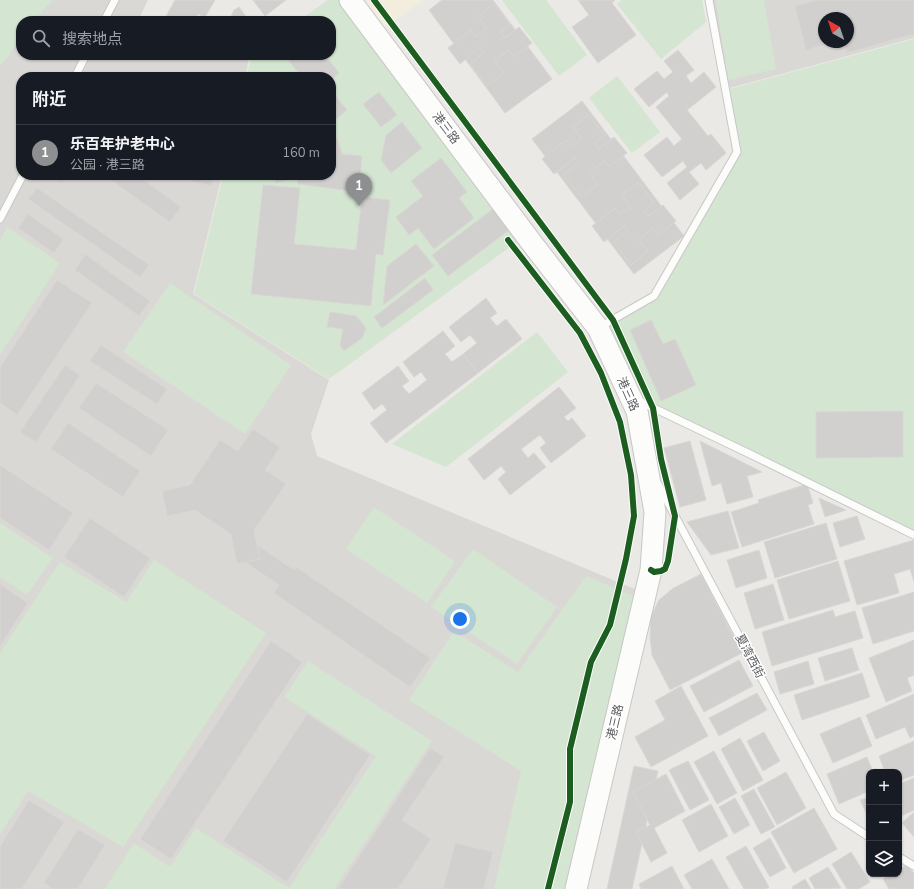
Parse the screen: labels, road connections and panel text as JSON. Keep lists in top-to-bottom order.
{
  "streets": {
    "main road": ["港三路"],
    "lane": ["夏湾西街"]
  },
  "crossings": [
    ["港三路", "夏湾西街"]
  ],
  "north": "top left",
  "page": {
    "search": "搜索地点",
    "heading": "附近",
    "list": [
      {
        "mark": "1",
        "name": "乐百年护老中心",
        "note": "公园 · 港三路",
        "value": "160 m"
      }
    ],
    "pins": "1",
    "map_buttons": ["+", "−"]
  }
}
